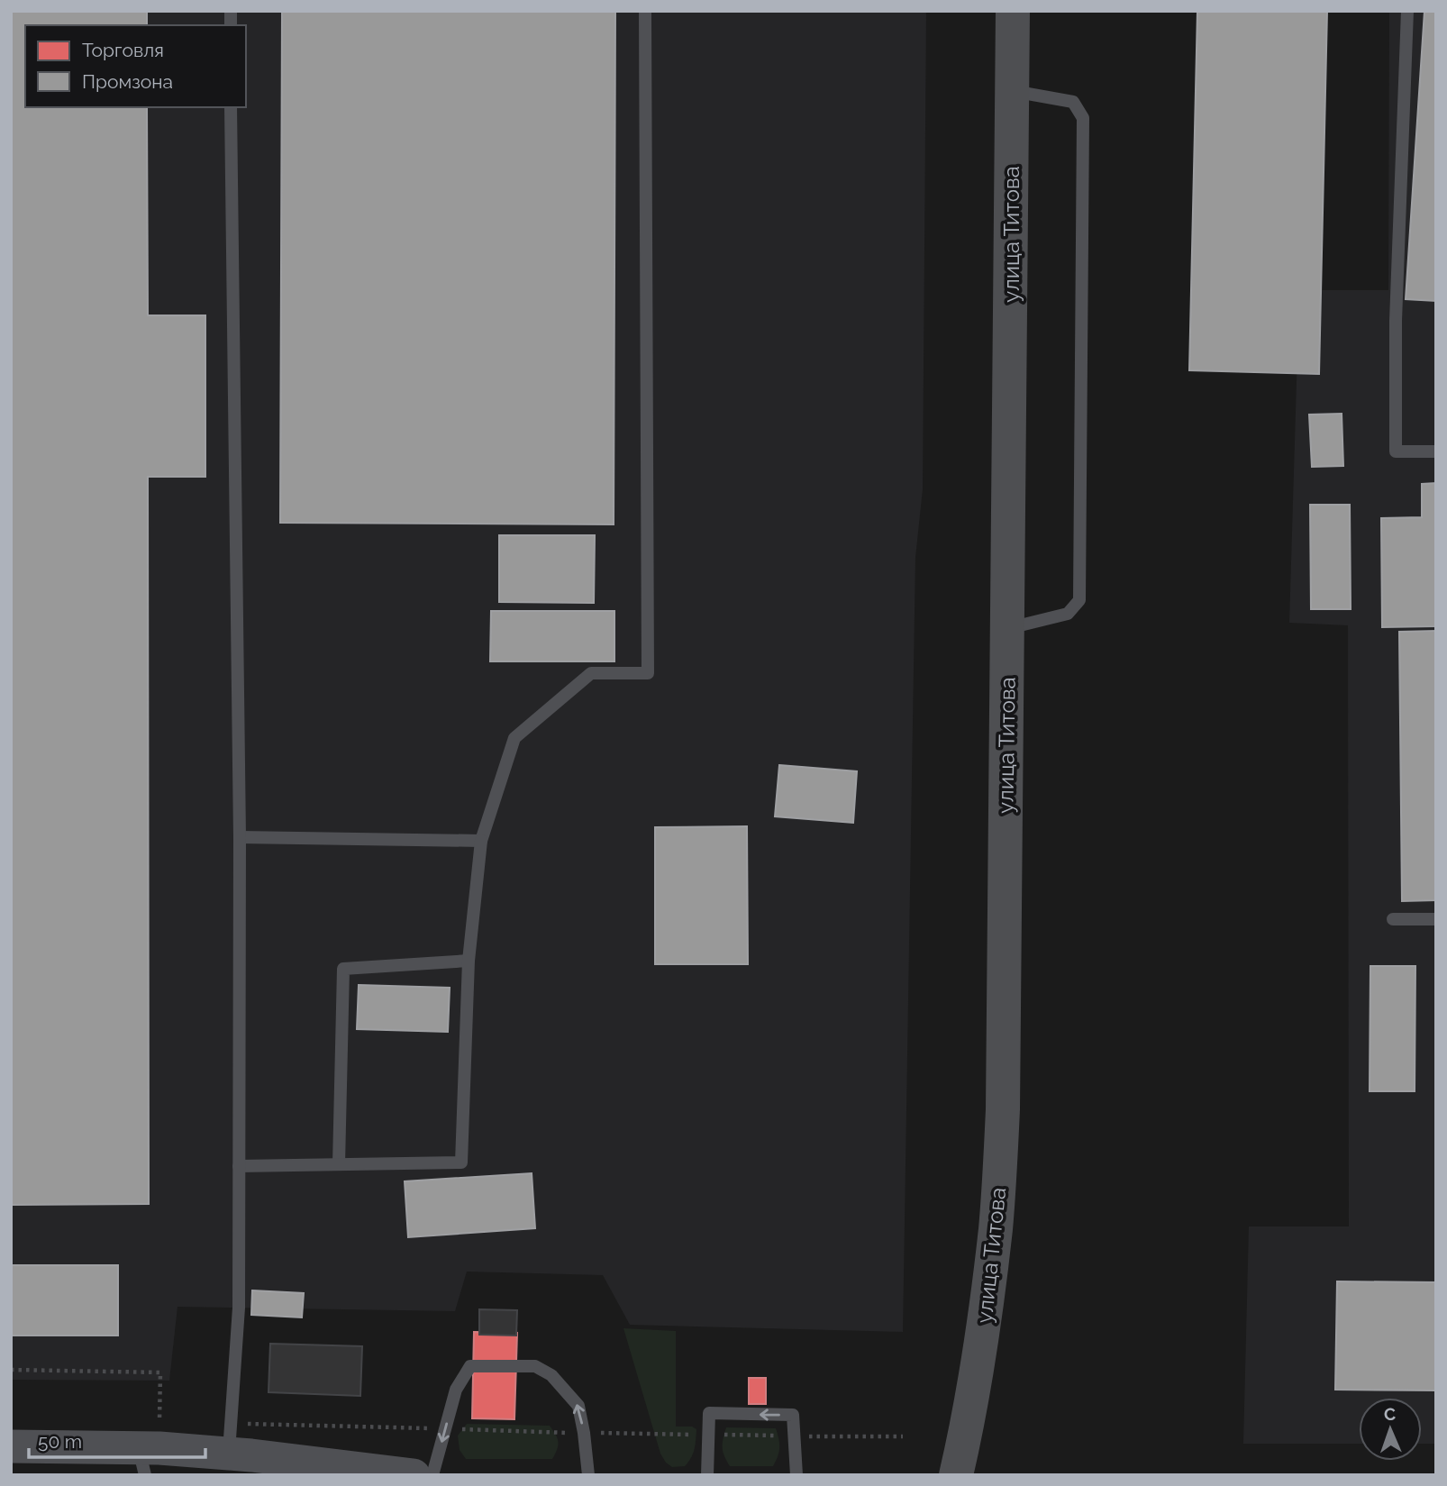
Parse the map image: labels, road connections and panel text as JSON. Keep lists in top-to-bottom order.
{
  "streets": {
    "main road": ["улица Титова"]
  },
  "legend": ["Торговля", "Промзона"],
  "scale_bar": "50 m",
  "north": "top"
}
